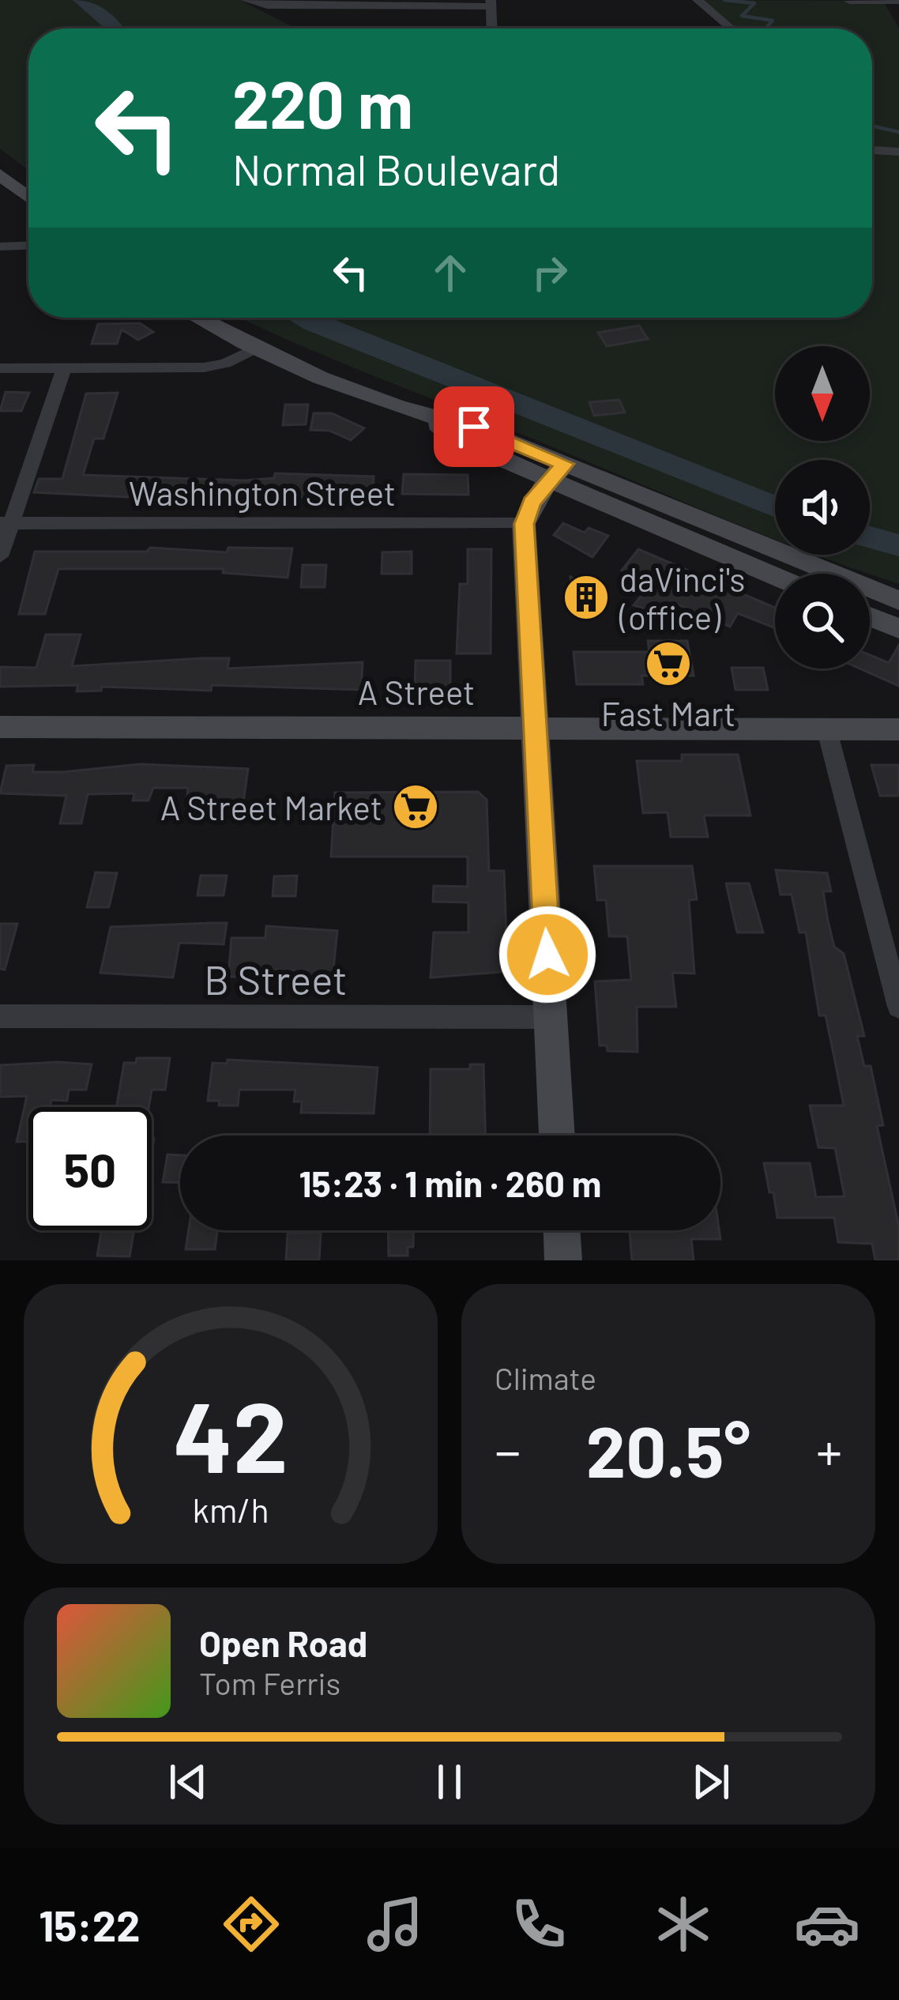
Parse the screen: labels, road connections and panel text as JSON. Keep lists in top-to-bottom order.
{
  "streets": {
    "main road": ["A Street"],
    "street": ["Washington Street", "B Street"]
  },
  "places": {
    "building": ["daVinci's (office)"],
    "supermarket": ["Fast Mart", "A Street Market"]
  },
  "north": "bottom",
  "page": {
    "turn": ["220 m", "Normal Boulevard"],
    "limit": "50",
    "trip": "15:23 · 1 min · 260 m",
    "tile": "Climate",
    "heat": ["−", "20.5°", "+"],
    "song": ["Open Road", "Tom Ferris"],
    "tabs": "15:22",
    "gauge": ["42", "km/h"]
  }
}
